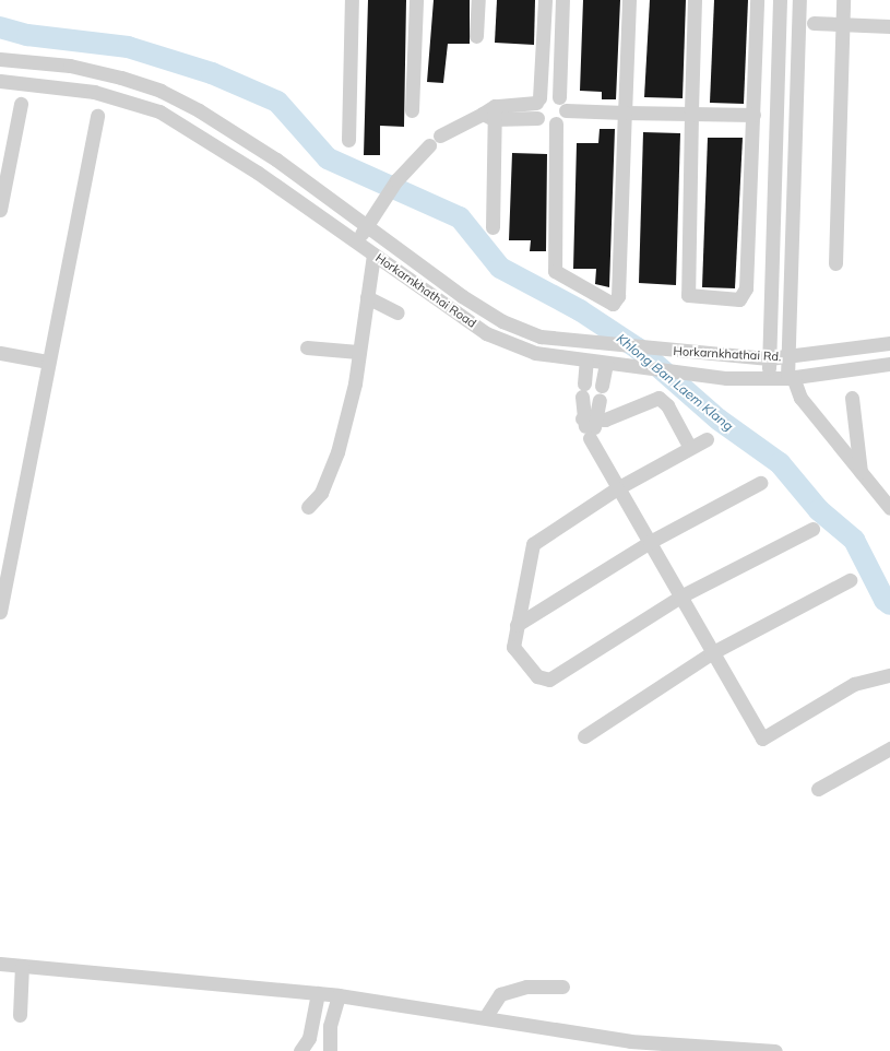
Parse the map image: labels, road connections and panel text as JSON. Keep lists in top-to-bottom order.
{
  "streets": {
    "street": ["Horkarnkhathai Road", "Horkarnkhathai Rd."]
  },
  "crossings": [
    ["Horkarnkhathai Road", "Horkarnkhathai Rd."]
  ],
  "water": ["Khlong Ban Laem Klang"]
}
